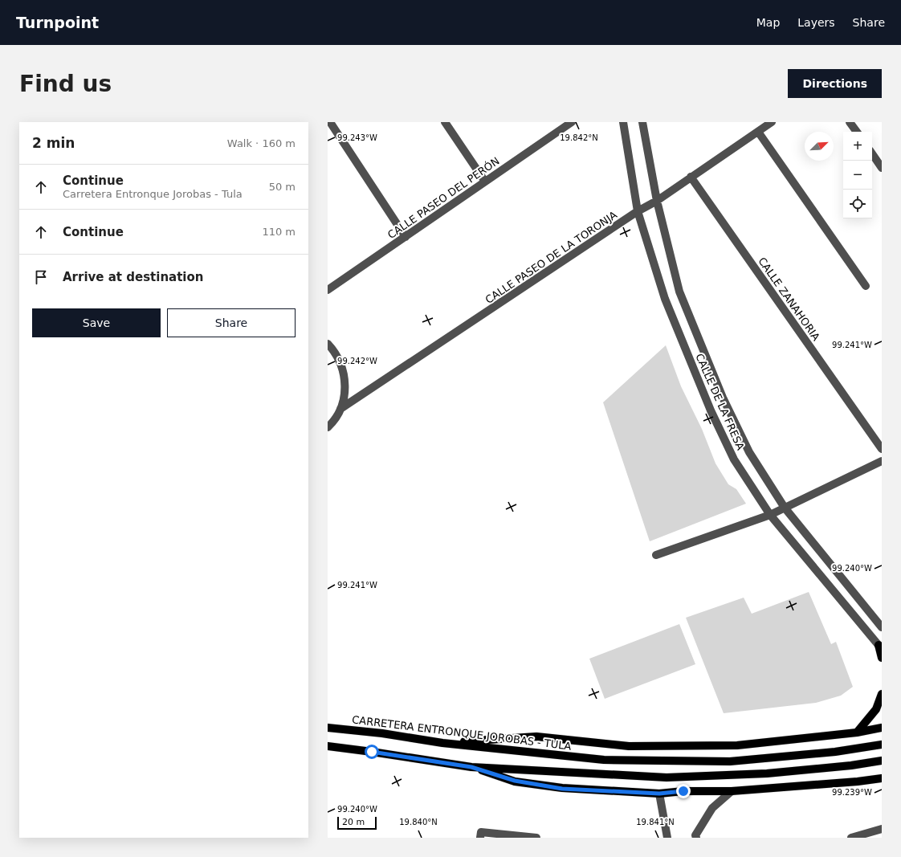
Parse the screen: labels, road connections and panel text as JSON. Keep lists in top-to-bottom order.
{
  "streets": {
    "main road": ["CARRETERA ENTRONQUE JOROBAS - TULA"],
    "street": [
      "CALLE PASEO DEL PERÓN",
      "CALLE PASEO DE LA TORONJA",
      "CALLE ZANAHORIA",
      "CALLE DE LA FRESA"
    ]
  },
  "crossings": [
    ["CALLE PASEO DE LA TORONJA", "CALLE ZANAHORIA"],
    ["CALLE PASEO DE LA TORONJA", "CALLE DE LA FRESA"]
  ],
  "scale_bar": "20 m",
  "north": "top right",
  "page": {
    "header": "Turnpoint",
    "nav": ["Map", "Layers", "Share"],
    "buttons": [
      "Directions",
      ["Save", "Share"]
    ],
    "title": "Find us",
    "heading": ["2 min", "Walk · 160 m"],
    "map_buttons": ["+", "−"],
    "list": [
      ["Continue", "Carretera Entronque Jorobas - Tula", "50 m"],
      ["Continue", "110 m"],
      "Arrive at destination"
    ],
    "scale": "20 m"
  },
  "coordinates": [
    "19.842°N",
    "99.243°W",
    "99.241°W",
    "99.242°W",
    "99.240°W",
    "99.239°W",
    "19.840°N",
    "19.841°N"
  ]
}
